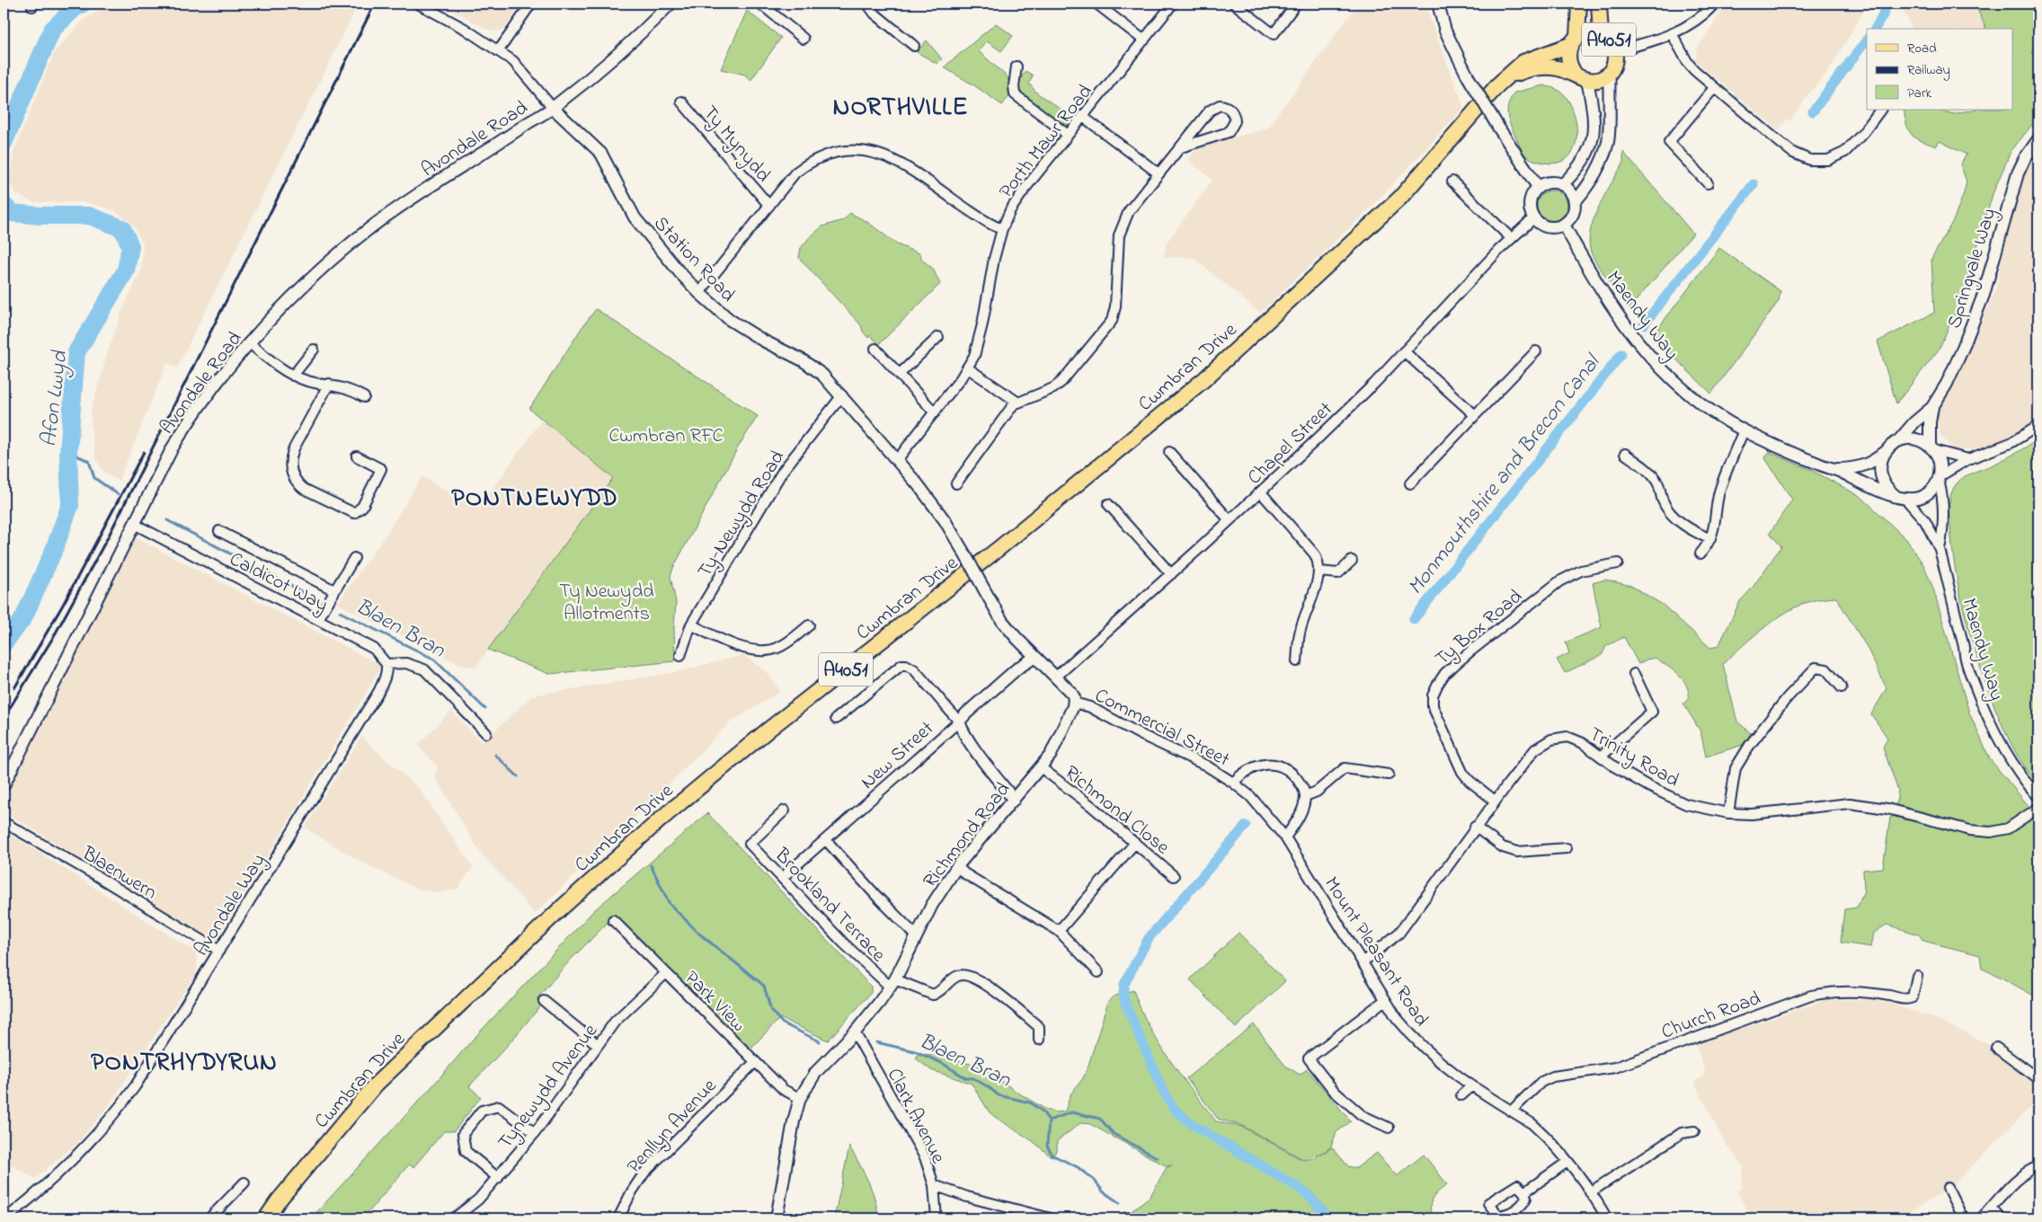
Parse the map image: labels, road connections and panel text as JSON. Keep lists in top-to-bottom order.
{
  "streets": {
    "main road": ["A4051", "Cwmbran Drive"],
    "street": [
      "Avondale Road",
      "Porth Mawr Road",
      "Ty Mynydd",
      "Station Road",
      "Springvale Way",
      "Maendy Way",
      "Chapel Street",
      "Ty-Newydd Road",
      "Caldicot Way",
      "Ty Box Road",
      "Commercial Street",
      "New Street",
      "Trinity Road",
      "Richmond Close",
      "Richmond Road",
      "Blaenwern",
      "Avondale Way",
      "Brookland Terrace",
      "Mount Pleasant Road",
      "Park View",
      "Church Road",
      "Tynewydd Avenue",
      "Clark Avenue",
      "Penllyn Avenue"
    ]
  },
  "crossings": [
    ["A4051", "Cwmbran Drive"],
    ["Avondale Road", "Station Road"],
    ["Avondale Road", "Caldicot Way"],
    ["Porth Mawr Road", "Ty Mynydd"],
    ["Porth Mawr Road", "Station Road"],
    ["Ty Mynydd", "Station Road"],
    ["Station Road", "Ty-Newydd Road"],
    ["Station Road", "Commercial Street"],
    ["Springvale Way", "Maendy Way"],
    ["Maendy Way", "Chapel Street"],
    ["Chapel Street", "Commercial Street"],
    ["Caldicot Way", "Avondale Way"],
    ["Ty Box Road", "Trinity Road"],
    ["Commercial Street", "New Street"],
    ["Commercial Street", "Richmond Road"],
    ["Commercial Street", "Mount Pleasant Road"],
    ["New Street", "Brookland Terrace"],
    ["Trinity Road", "Mount Pleasant Road"],
    ["Richmond Close", "Richmond Road"],
    ["Richmond Road", "Brookland Terrace"],
    ["Richmond Road", "Park View"],
    ["Richmond Road", "Clark Avenue"],
    ["Blaenwern", "Avondale Way"],
    ["Mount Pleasant Road", "Church Road"],
    ["Park View", "Tynewydd Avenue"],
    ["Park View", "Penllyn Avenue"]
  ],
  "districts": ["NORTHVILLE", "PONTNEWYDD", "PONTRHYDYRUN"],
  "water": ["Afon Lwyd", "Monmouthshire and Brecon Canal", "Blaen Bran"],
  "parks": ["Cwmbran RFC", "Ty Newydd Allotments"],
  "legend": ["Road", "Railway", "Park"]
}
